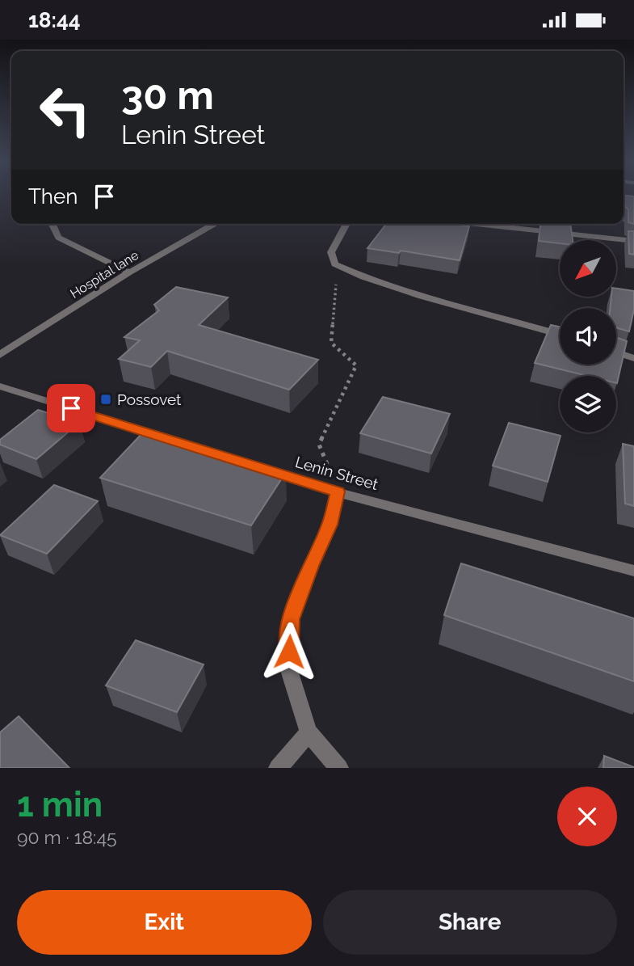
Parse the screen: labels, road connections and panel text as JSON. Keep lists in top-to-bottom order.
{
  "streets": {
    "street": ["Hospital lane", "Lenin Street"]
  },
  "places": {
    "transit": ["Possovet"]
  },
  "north": "bottom left",
  "page": {
    "status": "18:44",
    "turn": ["30 m", "Lenin Street"],
    "then": "Then",
    "heading": ["1 min", "90 m · 18:45"],
    "buttons": ["Exit", "Share"]
  }
}
